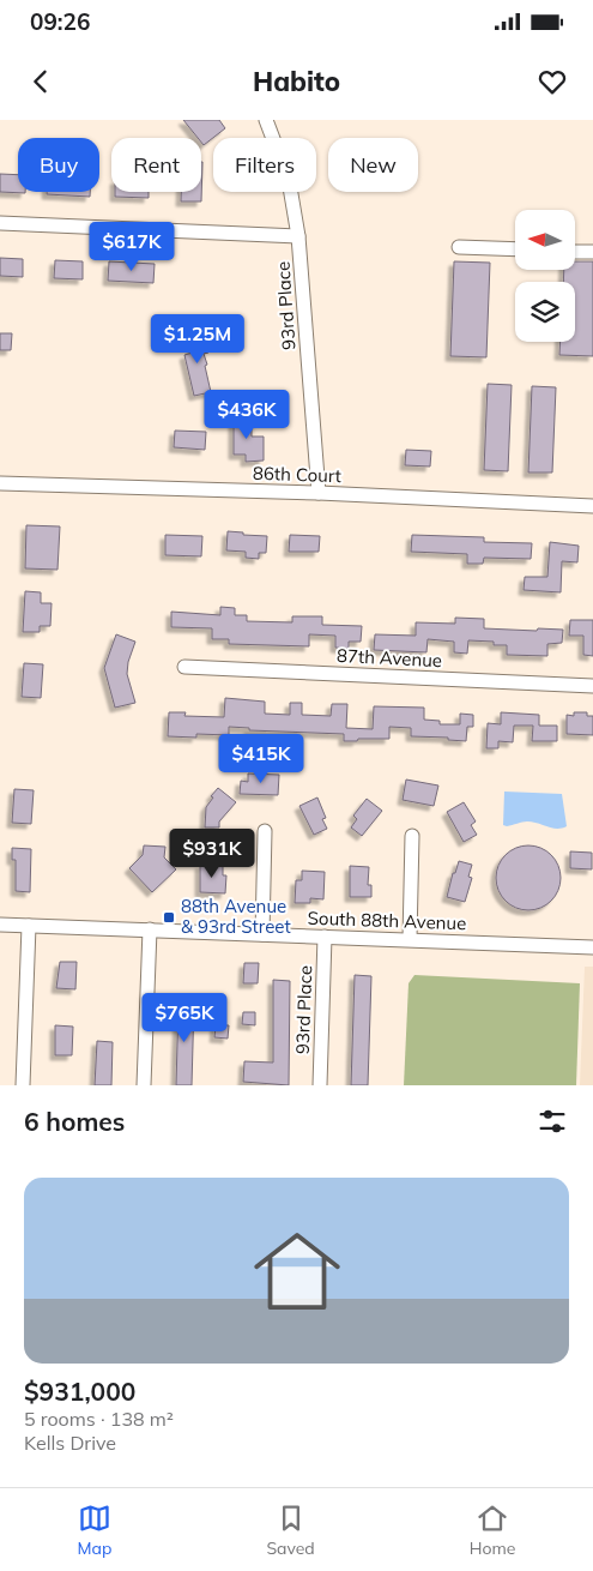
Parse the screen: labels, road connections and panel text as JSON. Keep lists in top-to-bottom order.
{
  "streets": {
    "street": [
      "93rd Place",
      "86th Court",
      "87th Avenue",
      "South 88th Avenue"
    ]
  },
  "crossings": [
    ["93rd Place", "86th Court"],
    ["93rd Place", "South 88th Avenue"]
  ],
  "places": {
    "transit": ["88th Avenue & 93rd Street"]
  },
  "north": "left",
  "page": {
    "status": "09:26",
    "header": "Habito",
    "chip": [
      "Buy",
      "Rent",
      "Filters",
      "New"
    ],
    "price": [
      "$617K",
      "$1.25M",
      "$436K",
      "$415K",
      "$931K",
      "$765K"
    ],
    "heading": "6 homes",
    "list": [
      {
        "name": "$931,000",
        "note": "5 rooms · 138 m² · Kells Drive"
      }
    ],
    "tabs": ["Map", "Saved", "Home"]
  }
}
